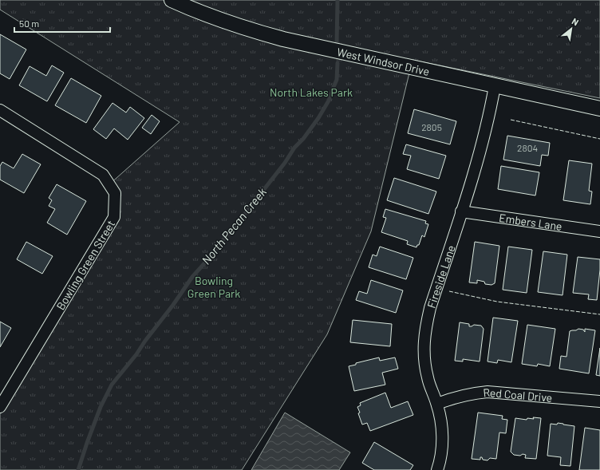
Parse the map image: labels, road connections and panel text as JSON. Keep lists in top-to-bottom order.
{
  "streets": {
    "street": [
      "West Windsor Drive",
      "Embers Lane",
      "Bowling Green Street",
      "Fireside Lane",
      "Red Coal Drive"
    ]
  },
  "crossings": [
    ["West Windsor Drive", "Fireside Lane"],
    ["Embers Lane", "Fireside Lane"],
    ["Fireside Lane", "Red Coal Drive"]
  ],
  "water": ["North Pecan Creek"],
  "parks": ["North Lakes Park", "Bowling Green Park"],
  "house_numbers": ["2805", "2804"],
  "scale_bar": "50 m",
  "north": "top right"
}
